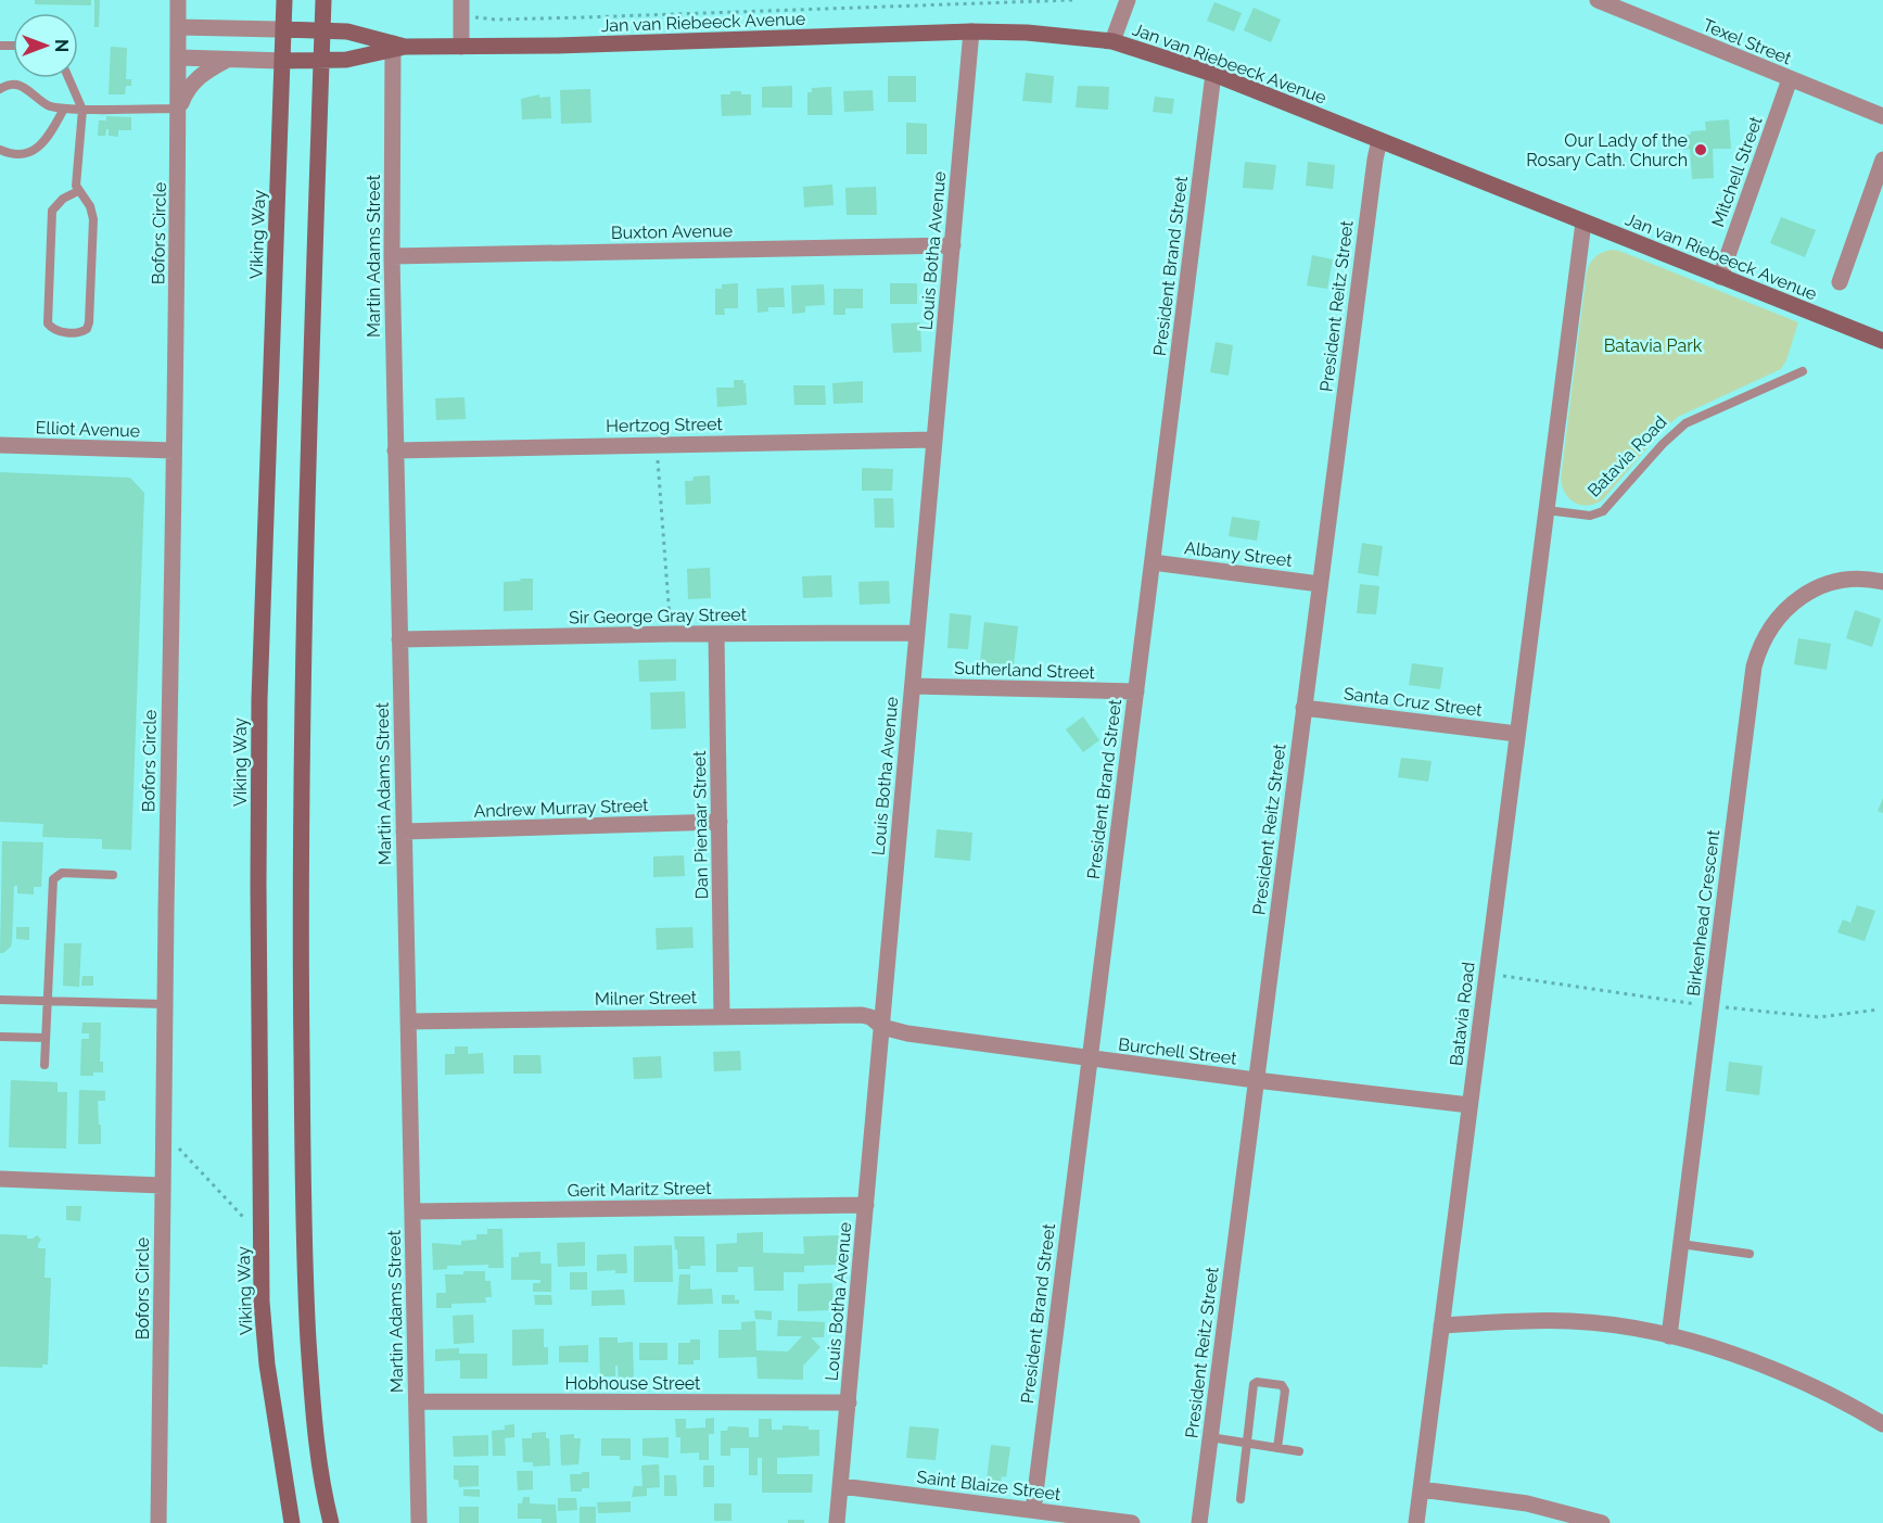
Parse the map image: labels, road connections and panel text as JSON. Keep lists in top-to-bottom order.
{
  "streets": {
    "main road": ["Jan van Riebeeck Avenue", "Viking Way"],
    "street": [
      "Texel Street",
      "Mitchell Street",
      "Buxton Avenue",
      "Bofors Circle",
      "Louis Botha Avenue",
      "Martin Adams Street",
      "President Brand Street",
      "President Reitz Street",
      "Hertzog Street",
      "Elliot Avenue",
      "Batavia Road",
      "Albany Street",
      "Sir George Gray Street",
      "Sutherland Street",
      "Santa Cruz Street",
      "Andrew Murray Street",
      "Dan Pienaar Street",
      "Birkenhead Crescent",
      "Milner Street",
      "Burchell Street",
      "Gerit Maritz Street",
      "Hobhouse Street",
      "Saint Blaize Street"
    ]
  },
  "crossings": [
    ["Jan van Riebeeck Avenue", "Mitchell Street"],
    ["Jan van Riebeeck Avenue", "Bofors Circle"],
    ["Jan van Riebeeck Avenue", "Viking Way"],
    ["Jan van Riebeeck Avenue", "Louis Botha Avenue"],
    ["Jan van Riebeeck Avenue", "Martin Adams Street"],
    ["Jan van Riebeeck Avenue", "President Brand Street"],
    ["Jan van Riebeeck Avenue", "President Reitz Street"],
    ["Jan van Riebeeck Avenue", "Batavia Road"],
    ["Texel Street", "Mitchell Street"],
    ["Buxton Avenue", "Louis Botha Avenue"],
    ["Buxton Avenue", "Martin Adams Street"],
    ["Bofors Circle", "Elliot Avenue"],
    ["Louis Botha Avenue", "Hertzog Street"],
    ["Louis Botha Avenue", "Sir George Gray Street"],
    ["Louis Botha Avenue", "Sutherland Street"],
    ["Louis Botha Avenue", "Milner Street"],
    ["Louis Botha Avenue", "Burchell Street"],
    ["Louis Botha Avenue", "Gerit Maritz Street"],
    ["Louis Botha Avenue", "Hobhouse Street"],
    ["Louis Botha Avenue", "Saint Blaize Street"],
    ["Martin Adams Street", "Hertzog Street"],
    ["Martin Adams Street", "Sir George Gray Street"],
    ["Martin Adams Street", "Andrew Murray Street"],
    ["Martin Adams Street", "Milner Street"],
    ["Martin Adams Street", "Gerit Maritz Street"],
    ["Martin Adams Street", "Hobhouse Street"],
    ["President Brand Street", "Albany Street"],
    ["President Brand Street", "Sutherland Street"],
    ["President Brand Street", "Burchell Street"],
    ["President Brand Street", "Saint Blaize Street"],
    ["President Reitz Street", "Albany Street"],
    ["President Reitz Street", "Santa Cruz Street"],
    ["President Reitz Street", "Burchell Street"],
    ["Batavia Road", "Santa Cruz Street"],
    ["Batavia Road", "Burchell Street"],
    ["Sir George Gray Street", "Dan Pienaar Street"],
    ["Andrew Murray Street", "Dan Pienaar Street"],
    ["Dan Pienaar Street", "Milner Street"],
    ["Milner Street", "Burchell Street"]
  ],
  "parks": ["Batavia Park"],
  "places": ["Our Lady of the Rosary Cath. Church"],
  "north": "right"
}
